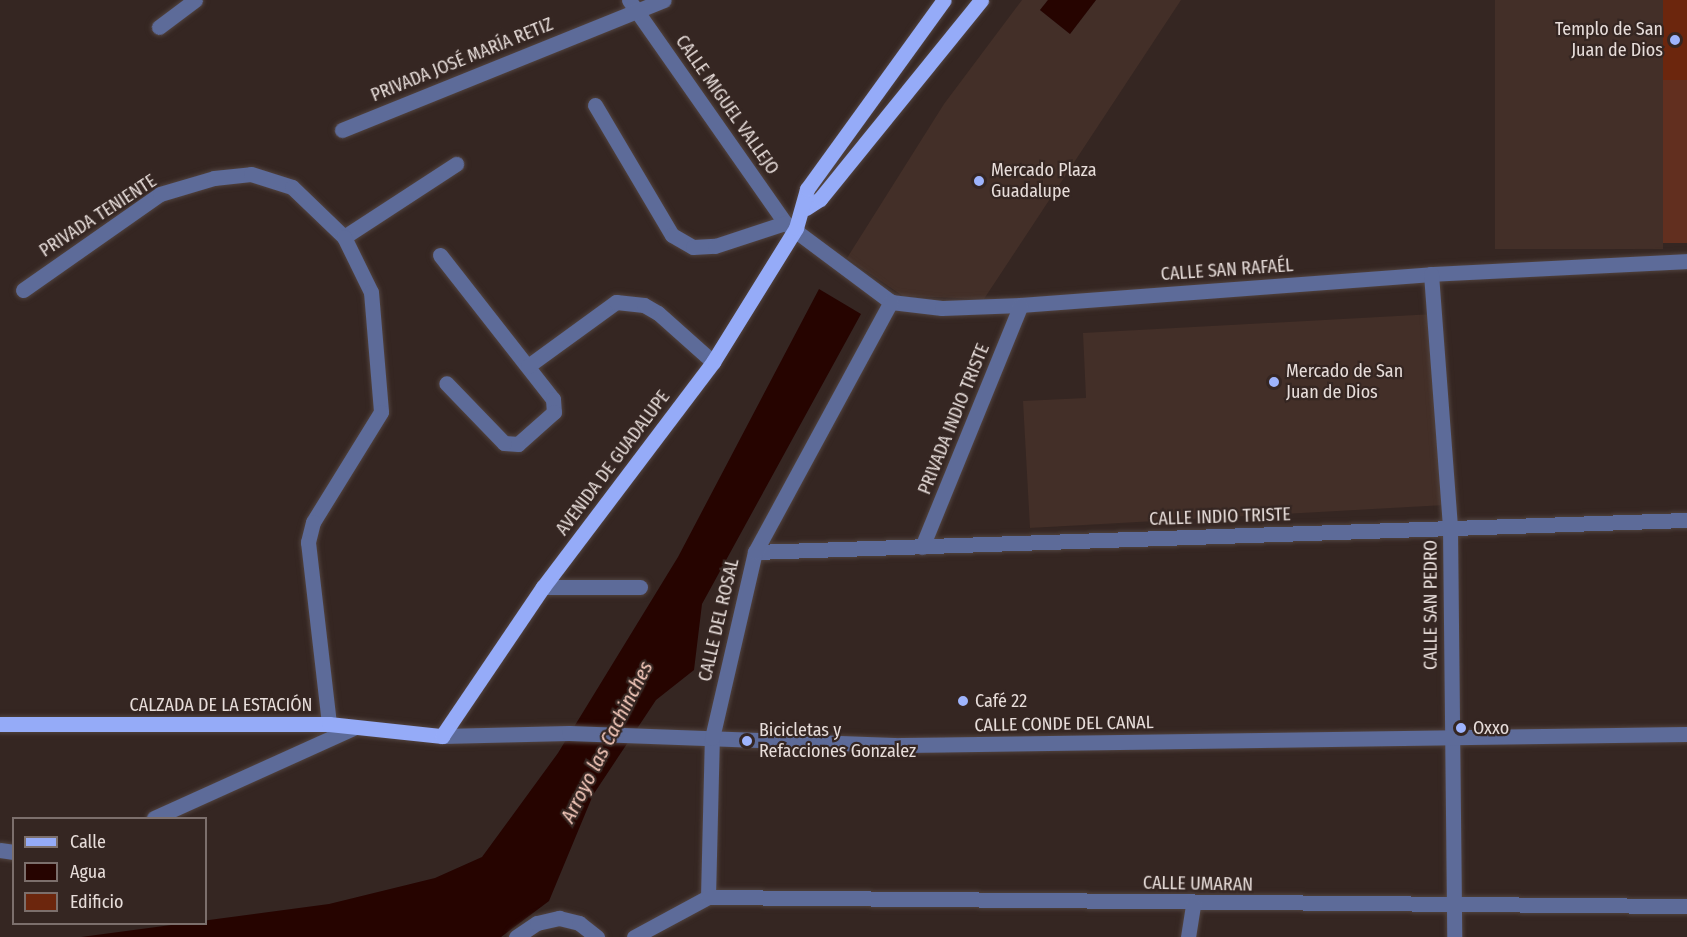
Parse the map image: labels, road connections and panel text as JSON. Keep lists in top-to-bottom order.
{
  "streets": {
    "main road": ["AVENIDA DE GUADALUPE", "CALZADA DE LA ESTACIÓN"],
    "street": [
      "PRIVADA JOSÉ MARÍA RETIZ",
      "CALLE MIGUEL VALLEJO",
      "PRIVADA TENIENTE",
      "CALLE SAN RAFAÉL",
      "PRIVADA INDIO TRISTE",
      "CALLE INDIO TRISTE",
      "CALLE SAN PEDRO",
      "CALLE DEL ROSAL",
      "CALLE CONDE DEL CANAL",
      "CALLE UMARAN"
    ]
  },
  "crossings": [
    ["PRIVADA JOSÉ MARÍA RETIZ", "CALLE MIGUEL VALLEJO"],
    ["CALLE MIGUEL VALLEJO", "AVENIDA DE GUADALUPE"],
    ["PRIVADA TENIENTE", "CALZADA DE LA ESTACIÓN"],
    ["CALLE SAN RAFAÉL", "PRIVADA INDIO TRISTE"],
    ["CALLE SAN RAFAÉL", "CALLE SAN PEDRO"],
    ["CALLE SAN RAFAÉL", "CALLE DEL ROSAL"],
    ["PRIVADA INDIO TRISTE", "CALLE INDIO TRISTE"],
    ["AVENIDA DE GUADALUPE", "CALZADA DE LA ESTACIÓN"],
    ["AVENIDA DE GUADALUPE", "CALLE CONDE DEL CANAL"],
    ["CALLE INDIO TRISTE", "CALLE SAN PEDRO"],
    ["CALLE INDIO TRISTE", "CALLE DEL ROSAL"],
    ["CALLE SAN PEDRO", "CALLE CONDE DEL CANAL"],
    ["CALLE SAN PEDRO", "CALLE UMARAN"],
    ["CALLE DEL ROSAL", "CALLE CONDE DEL CANAL"],
    ["CALLE DEL ROSAL", "CALLE UMARAN"],
    ["CALZADA DE LA ESTACIÓN", "CALLE CONDE DEL CANAL"]
  ],
  "water": ["Arroyo las Cachinches"],
  "places": [
    "Templo de San Juan de Dios",
    "Mercado Plaza Guadalupe",
    "Mercado de San Juan de Dios",
    "Café 22",
    "Oxxo",
    "Bicicletas y Refacciones Gonzalez"
  ],
  "legend": ["Calle", "Agua", "Edificio"]
}
